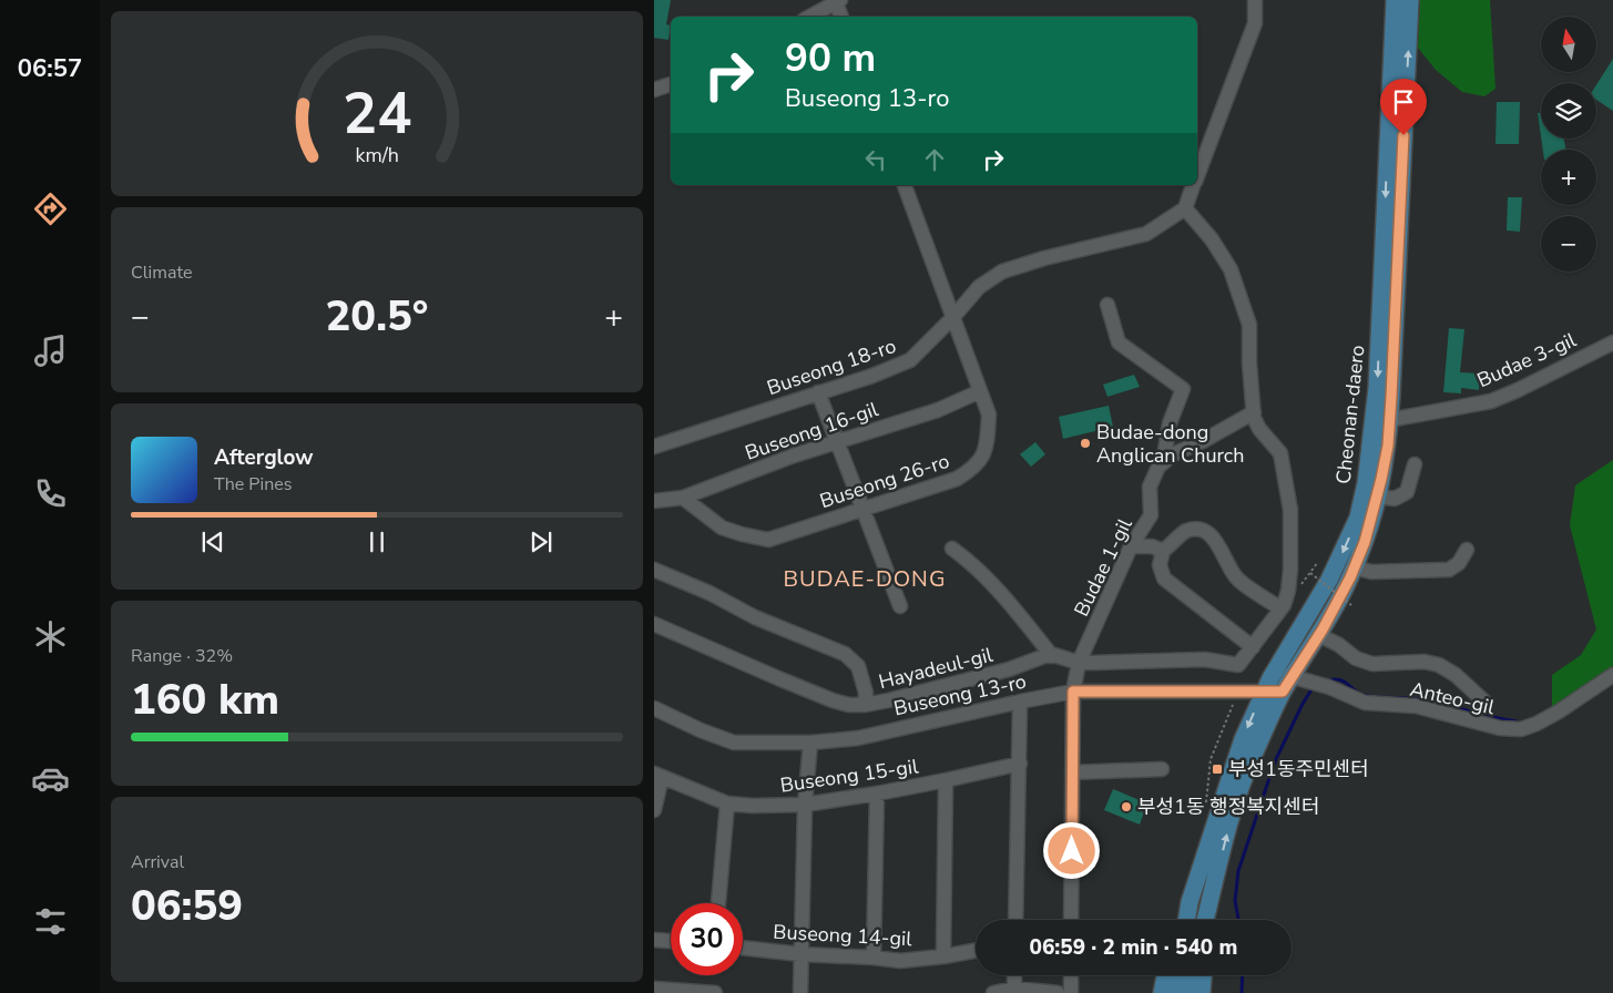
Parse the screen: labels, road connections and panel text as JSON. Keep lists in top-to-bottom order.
{
  "streets": {
    "main road": ["Cheonan-daero"],
    "street": [
      "Budae 3-gil",
      "Buseong 18-ro",
      "Buseong 16-gil",
      "Buseong 26-ro",
      "Budae 1-gil",
      "Hayadeul-gil",
      "Buseong 13-ro",
      "Anteo-gil",
      "Buseong 15-gil",
      "Buseong 14-gil"
    ]
  },
  "crossings": [
    ["Budae 3-gil", "Cheonan-daero"],
    ["Buseong 18-ro", "Buseong 26-ro"],
    ["Cheonan-daero", "Buseong 13-ro"],
    ["Cheonan-daero", "Anteo-gil"],
    ["Buseong 16-gil", "Buseong 26-ro"],
    ["Budae 1-gil", "Hayadeul-gil"],
    ["Budae 1-gil", "Buseong 13-ro"]
  ],
  "districts": ["BUDAE-DONG"],
  "places": {
    "other": ["Budae-dong Anglican Church", "부성1동 행정복지센터"],
    "transit": ["부성1동주민센터"]
  },
  "north": "top",
  "page": {
    "tabs": "06:57",
    "map_buttons": ["+", "−"],
    "turn": ["90 m", "Buseong 13-ro"],
    "tile": [
      "Climate",
      ["Range · 32%", "160 km"],
      ["Arrival", "06:59"]
    ],
    "heat": ["−", "20.5°", "+"],
    "song": ["Afterglow", "The Pines"],
    "limit": "30",
    "trip": "06:59 · 2 min · 540 m",
    "gauge": ["24", "km/h"]
  }
}
